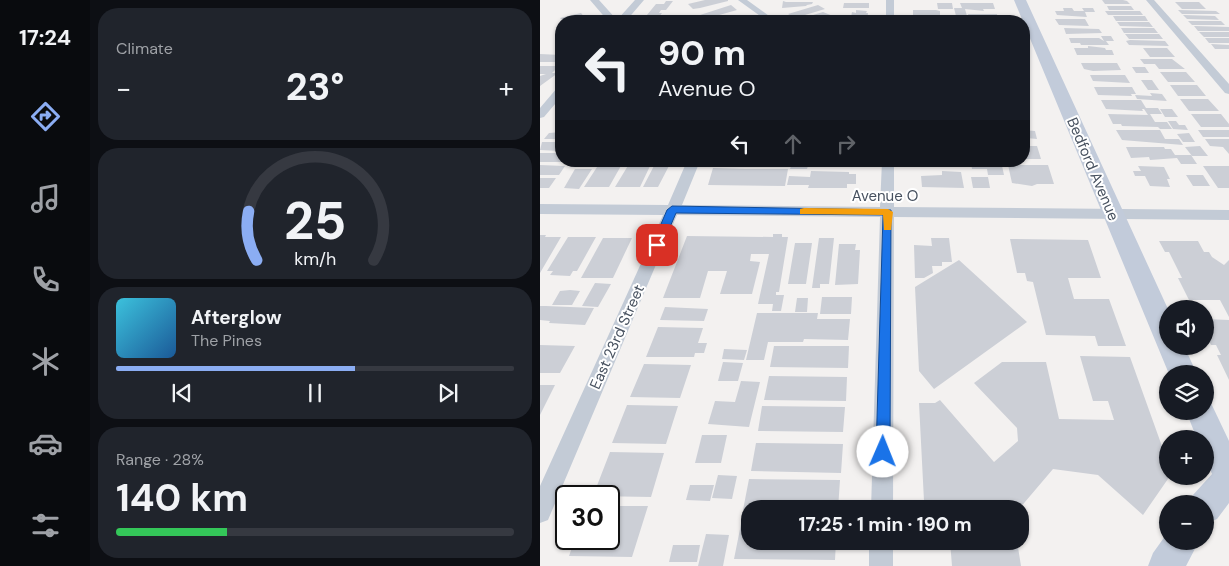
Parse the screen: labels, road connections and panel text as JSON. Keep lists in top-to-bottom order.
{
  "streets": {
    "main road": ["Bedford Avenue"],
    "street": ["Avenue O", "East 23rd Street"]
  },
  "crossings": [
    ["Bedford Avenue", "Avenue O"],
    ["Avenue O", "East 23rd Street"]
  ],
  "page": {
    "tabs": "17:24",
    "tile": [
      "Climate",
      ["Range · 28%", "140 km"]
    ],
    "turn": ["90 m", "Avenue O"],
    "heat": ["−", "23°", "+"],
    "song": ["Afterglow", "The Pines"],
    "map_buttons": ["+", "−"],
    "limit": "30",
    "trip": "17:25 · 1 min · 190 m",
    "gauge": ["25", "km/h"]
  }
}
